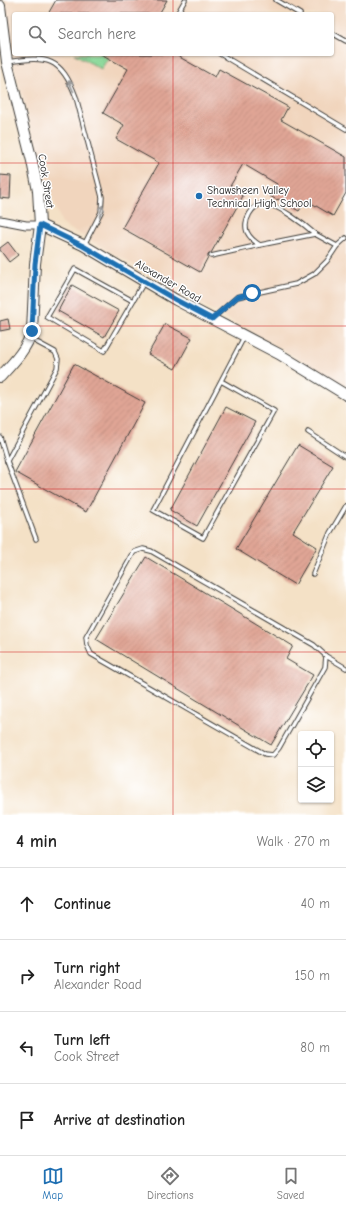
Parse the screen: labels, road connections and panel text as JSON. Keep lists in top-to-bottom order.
{
  "streets": {
    "street": ["Cook Street", "Alexander Road"]
  },
  "crossings": [
    ["Cook Street", "Alexander Road"]
  ],
  "places": ["Shawsheen Valley Technical High School"],
  "page": {
    "search": "Search here",
    "heading": ["4 min", "Walk · 270 m"],
    "list": [
      ["Continue", "40 m"],
      ["Turn right", "Alexander Road", "150 m"],
      ["Turn left", "Cook Street", "80 m"],
      "Arrive at destination"
    ],
    "nav": ["Map", "Directions", "Saved"]
  }
}
